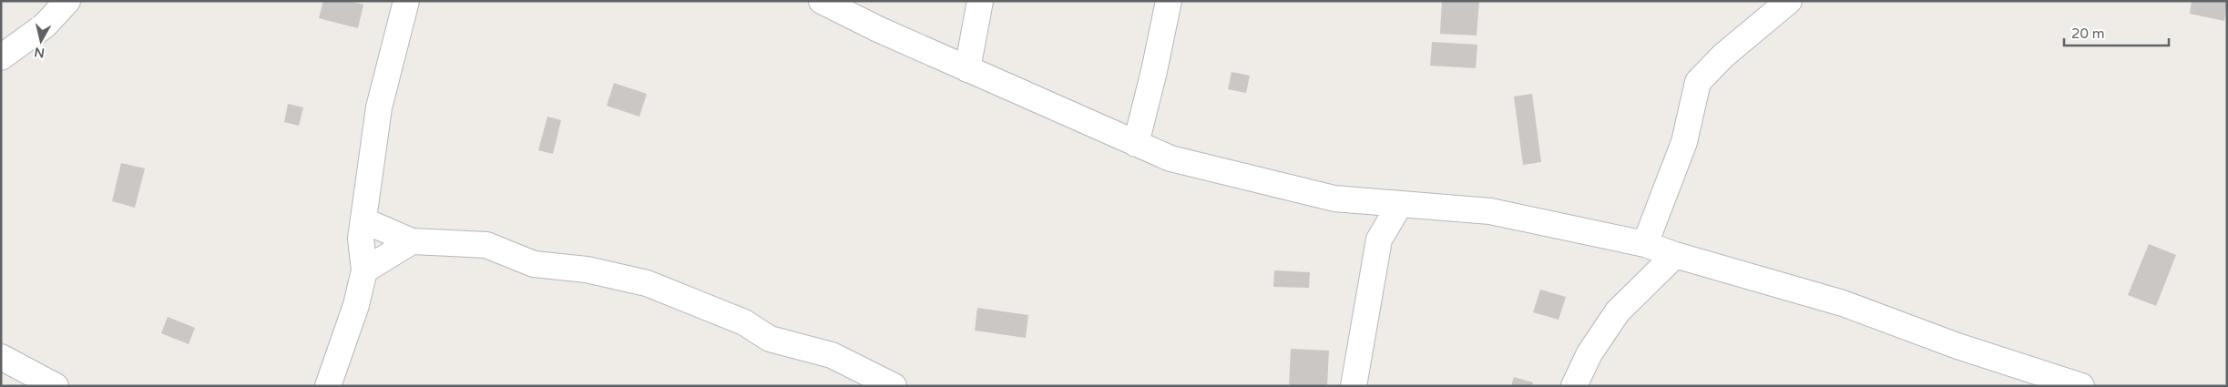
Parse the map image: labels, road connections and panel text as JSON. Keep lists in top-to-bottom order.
{
  "scale_bar": "20 m",
  "north": "bottom"
}
